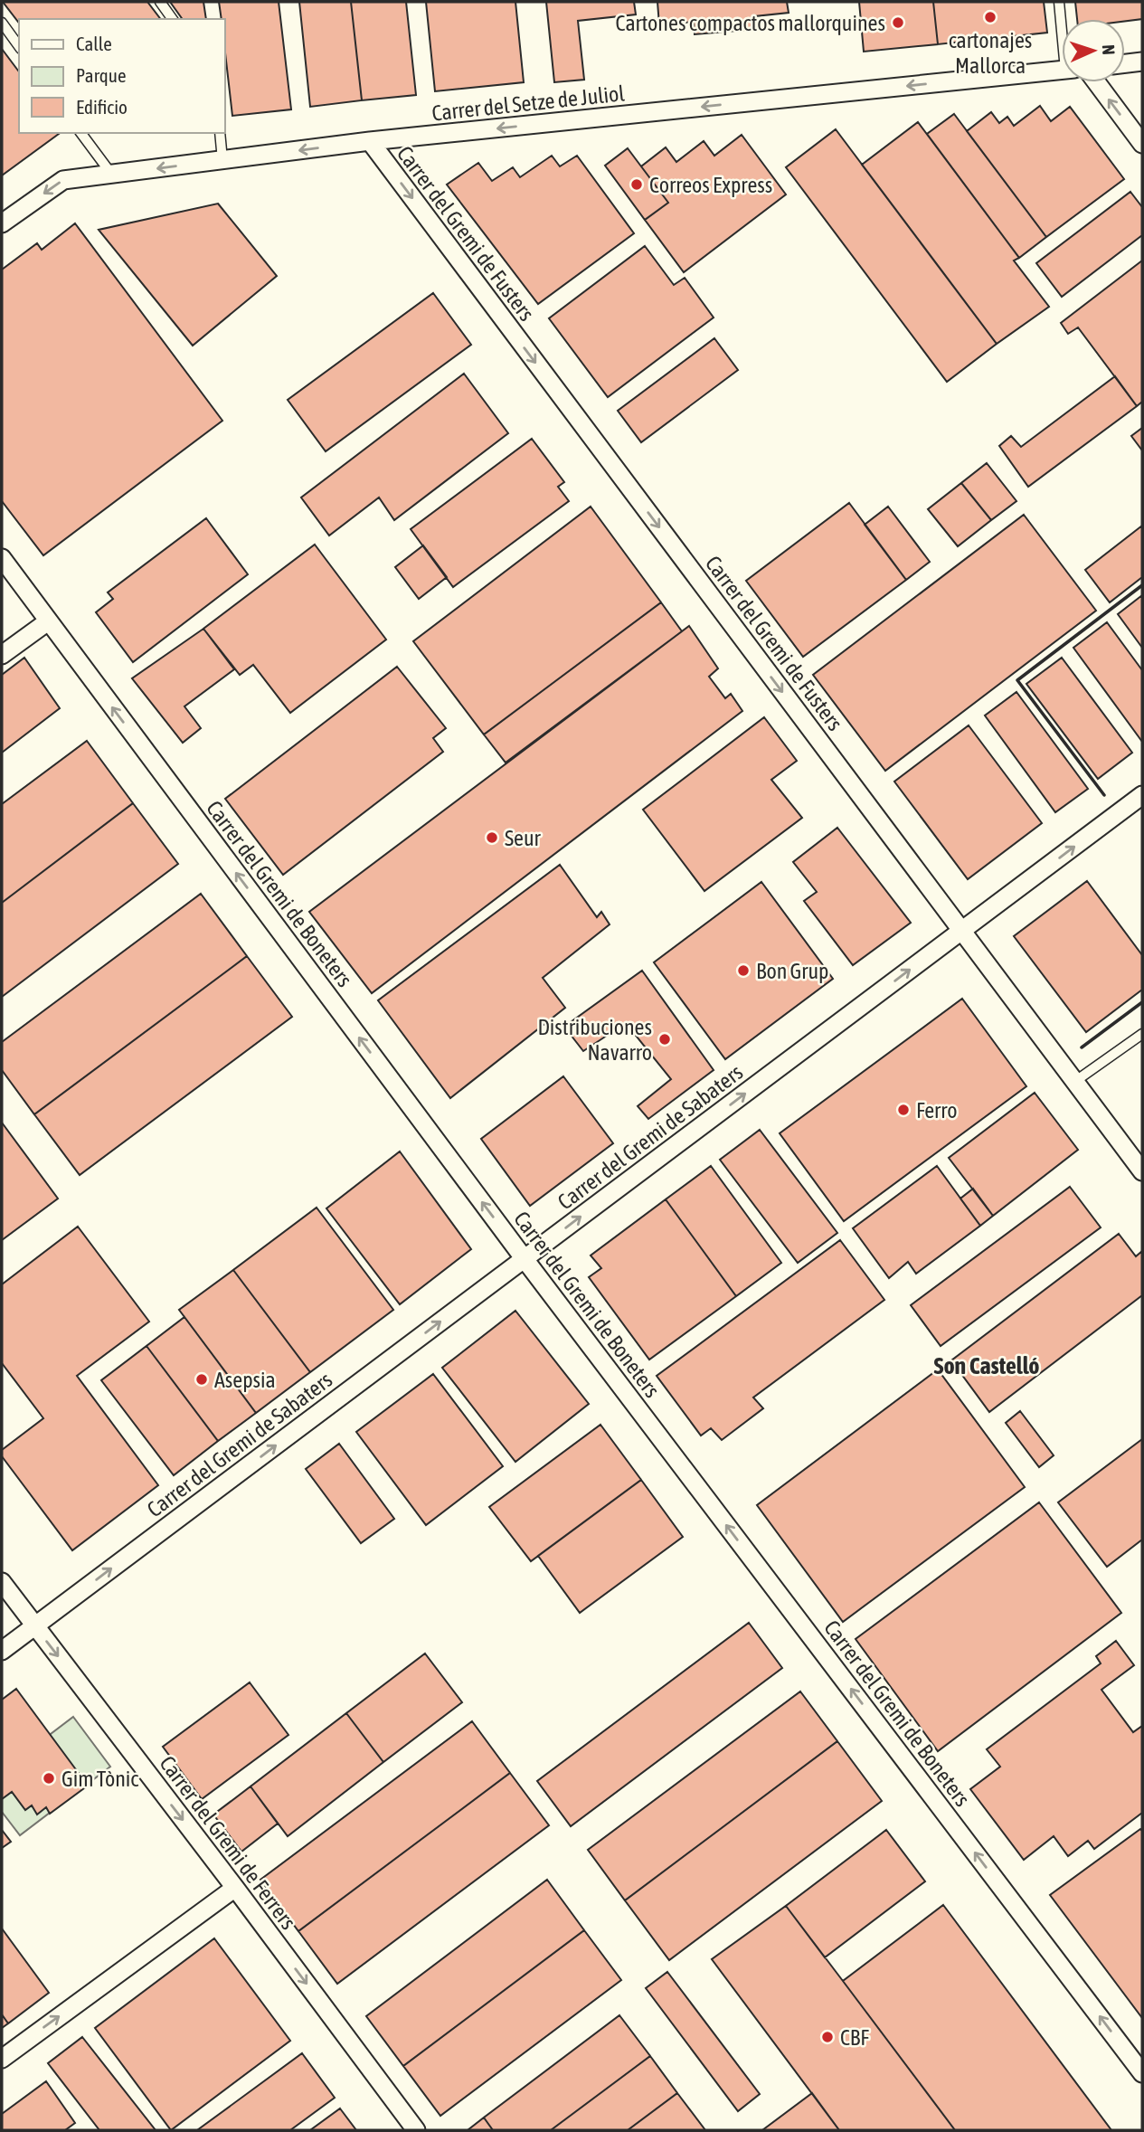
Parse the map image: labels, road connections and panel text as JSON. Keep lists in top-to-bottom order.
{
  "streets": {
    "street": [
      "Carrer del Setze de Juliol",
      "Carrer del Gremi de Fusters",
      "Carrer del Gremi de Boneters",
      "Carrer del Gremi de Sabaters",
      "Carrer del Gremi de Ferrers"
    ]
  },
  "crossings": [
    ["Carrer del Setze de Juliol", "Carrer del Gremi de Fusters"],
    ["Carrer del Gremi de Fusters", "Carrer del Gremi de Sabaters"],
    ["Carrer del Gremi de Boneters", "Carrer del Gremi de Sabaters"],
    ["Carrer del Gremi de Sabaters", "Carrer del Gremi de Ferrers"]
  ],
  "one_way": [
    "Carrer del Setze de Juliol",
    "Carrer del Gremi de Fusters",
    "Carrer del Gremi de Boneters",
    "Carrer del Gremi de Sabaters",
    "Carrer del Gremi de Ferrers"
  ],
  "districts": ["Son Castelló"],
  "places": [
    "cartonajes Mallorca",
    "Cartones compactos mallorquines",
    "Correos Express",
    "Seur",
    "Bon Grup",
    "Distribuciones Navarro",
    "Ferro",
    "Asepsia",
    "Gim Tònic",
    "CBF"
  ],
  "legend": ["Calle", "Parque", "Edificio"],
  "north": "right"
}
